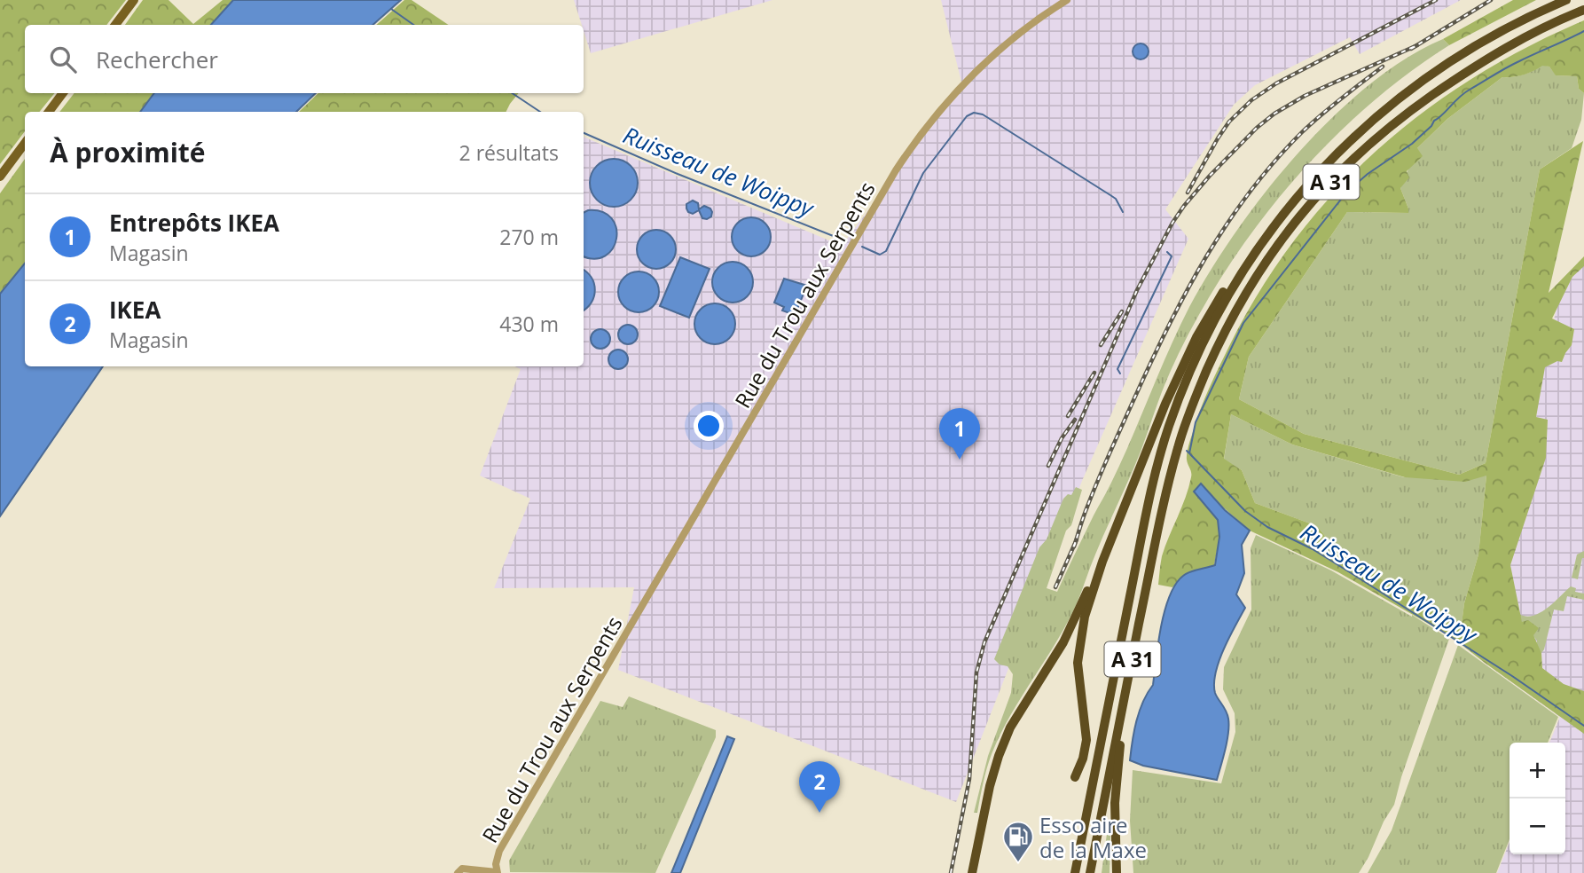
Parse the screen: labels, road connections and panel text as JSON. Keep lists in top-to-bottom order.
{
  "streets": {
    "highway": ["A 31"],
    "street": ["Rue du Trou aux Serpents"]
  },
  "water": ["Ruisseau de Woippy"],
  "places": {
    "fuel station": ["Esso aire de la Maxe"]
  },
  "page": {
    "search": "Rechercher",
    "heading": ["À proximité", "2 résultats"],
    "list": [
      {
        "mark": "1",
        "name": "Entrepôts IKEA",
        "note": "Magasin",
        "value": "270 m"
      },
      {
        "mark": "2",
        "name": "IKEA",
        "note": "Magasin",
        "value": "430 m"
      }
    ],
    "pins": ["1", "2"],
    "map_buttons": ["+", "−"]
  }
}
